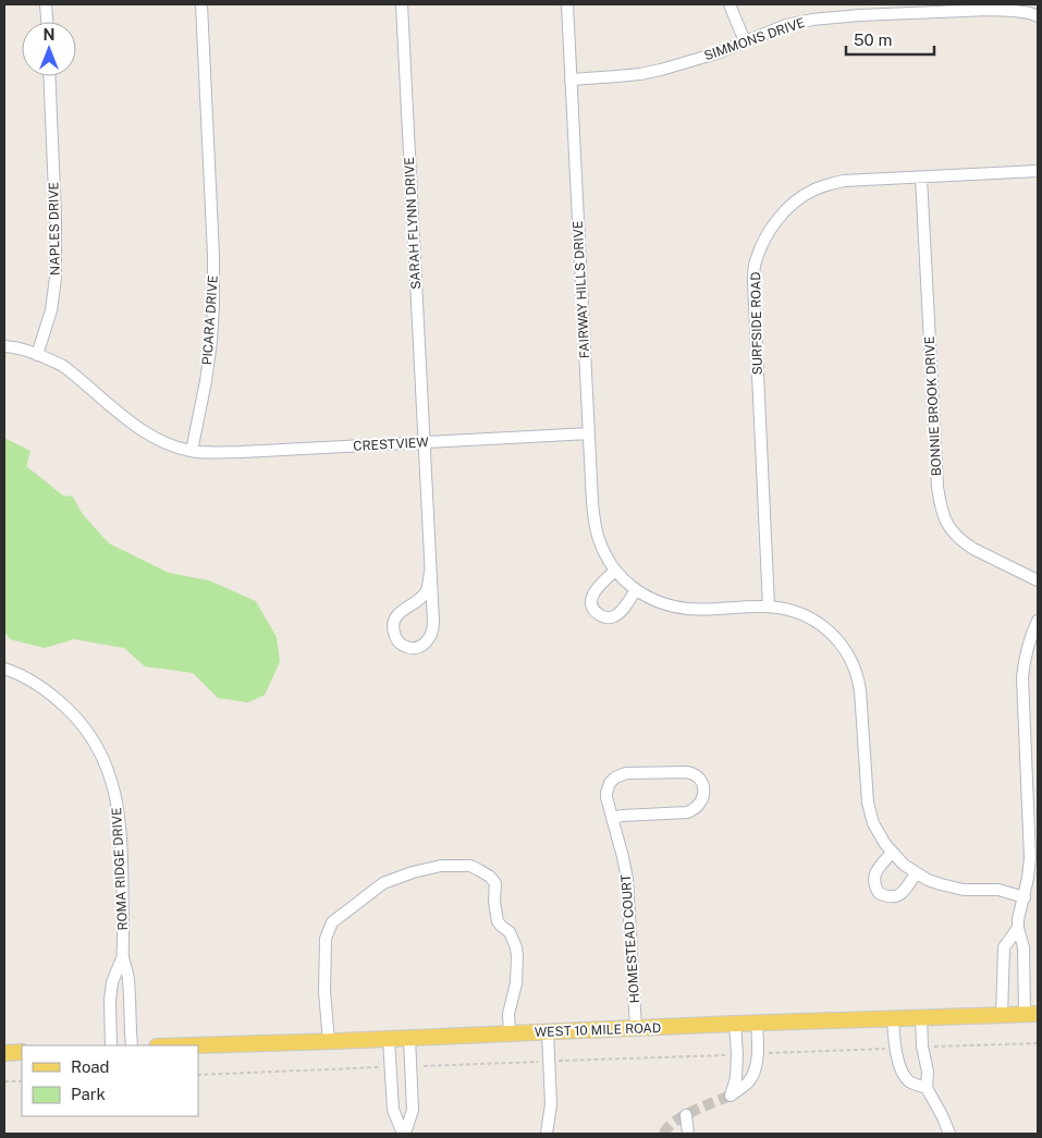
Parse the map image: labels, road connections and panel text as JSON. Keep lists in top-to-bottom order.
{
  "streets": {
    "main road": ["WEST 10 MILE ROAD"],
    "street": [
      "SIMMONS DRIVE",
      "SARAH FLYNN DRIVE",
      "NAPLES DRIVE",
      "FAIRWAY HILLS DRIVE",
      "PICARA DRIVE",
      "SURFSIDE ROAD",
      "BONNIE BROOK DRIVE",
      "CRESTVIEW",
      "ROMA RIDGE DRIVE",
      "HOMESTEAD COURT"
    ]
  },
  "crossings": [
    ["SIMMONS DRIVE", "FAIRWAY HILLS DRIVE"],
    ["SARAH FLYNN DRIVE", "CRESTVIEW"],
    ["FAIRWAY HILLS DRIVE", "SURFSIDE ROAD"],
    ["FAIRWAY HILLS DRIVE", "CRESTVIEW"],
    ["PICARA DRIVE", "CRESTVIEW"],
    ["SURFSIDE ROAD", "BONNIE BROOK DRIVE"],
    ["HOMESTEAD COURT", "WEST 10 MILE ROAD"]
  ],
  "legend": ["Road", "Park"],
  "scale_bar": "50 m",
  "north": "top"
}
